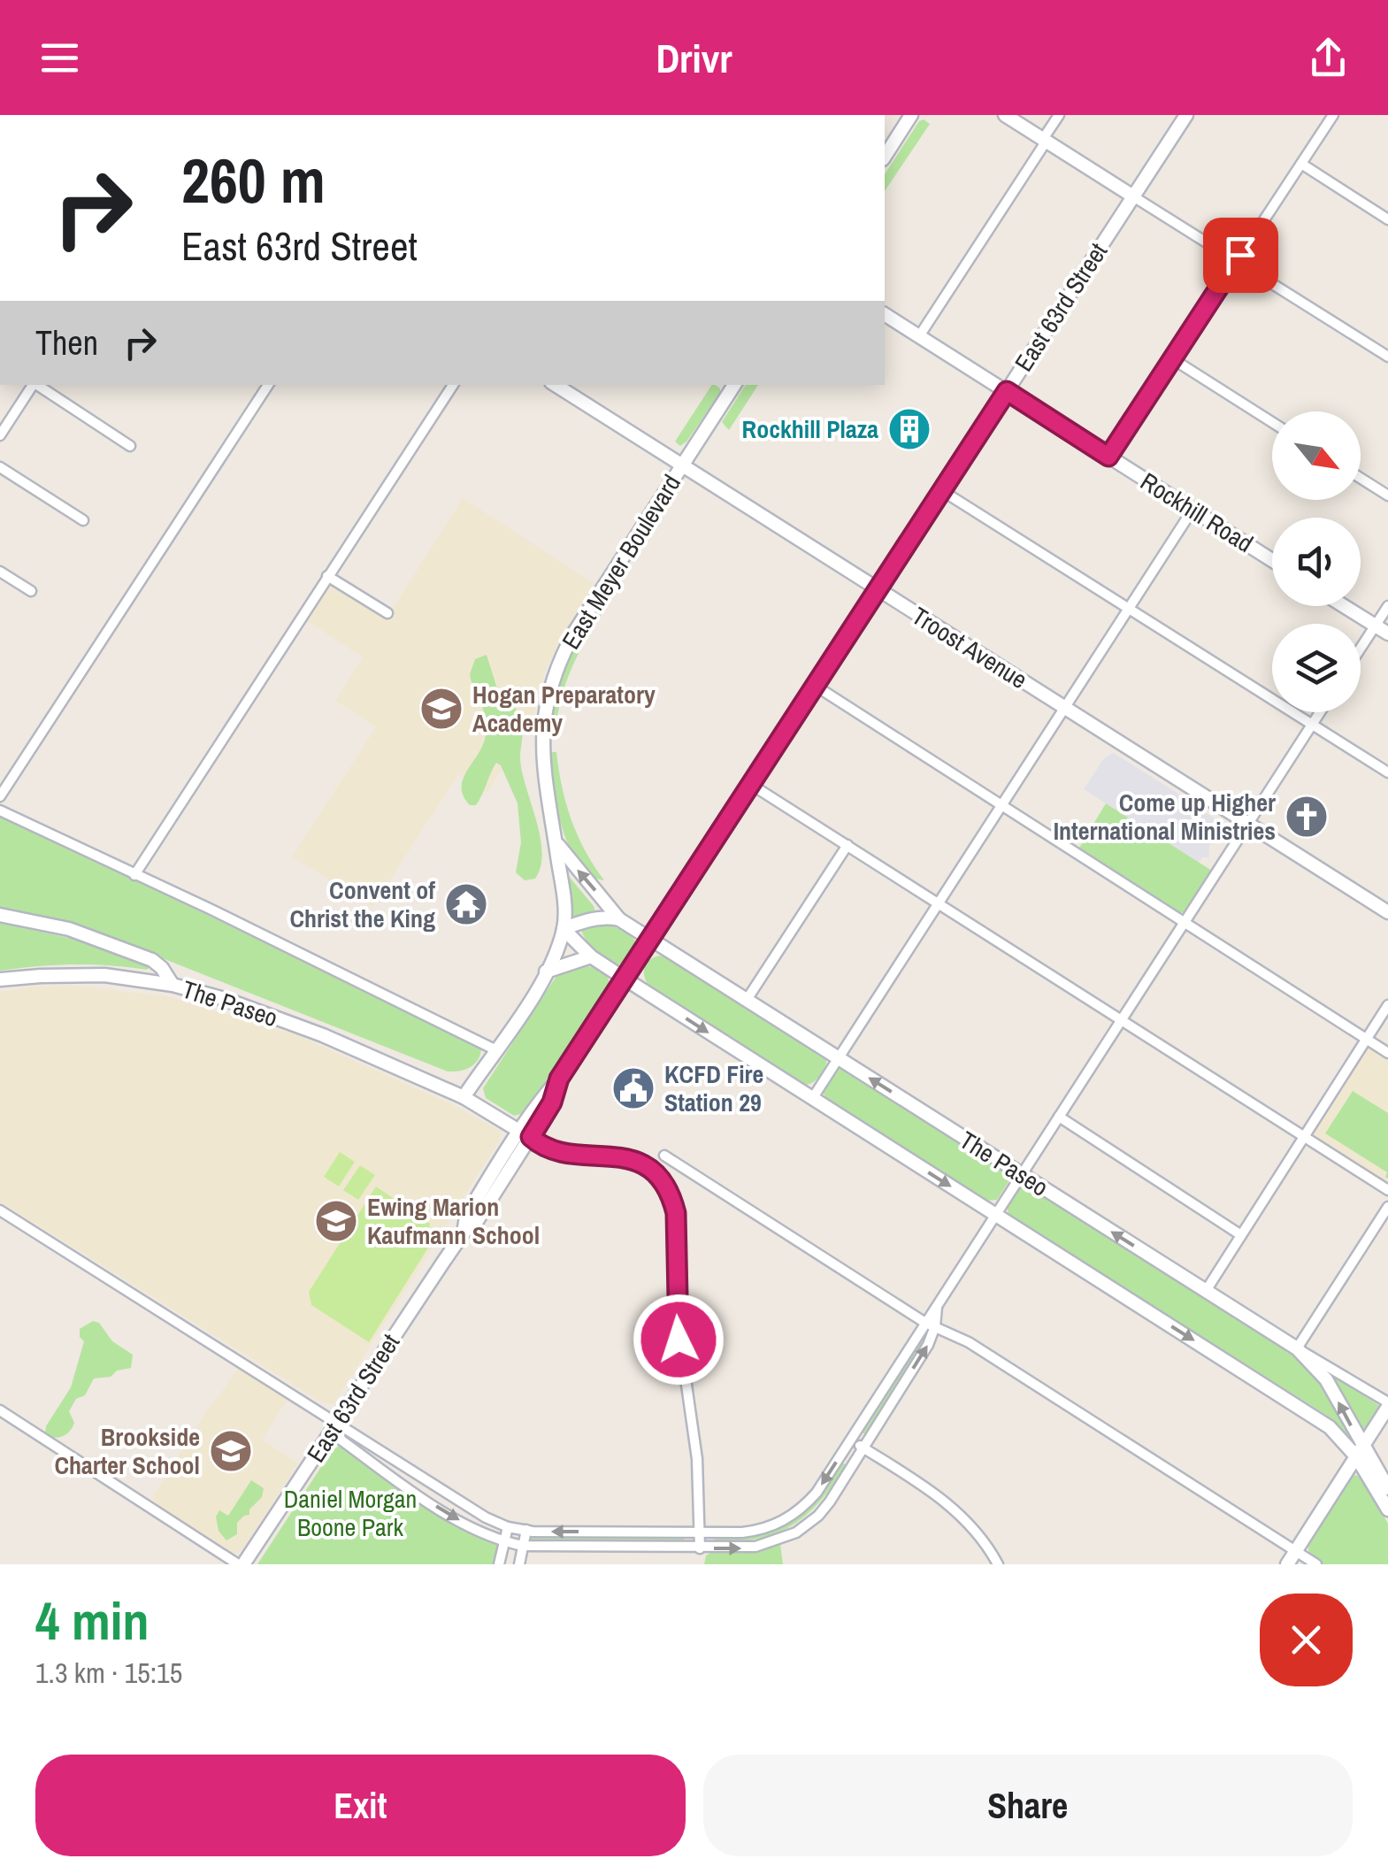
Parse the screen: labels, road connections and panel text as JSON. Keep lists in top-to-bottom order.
{
  "streets": {
    "main road": [
      "East 63rd Street",
      "Rockhill Road",
      "East Meyer Boulevard",
      "Troost Avenue",
      "The Paseo"
    ]
  },
  "crossings": [
    ["East 63rd Street", "Rockhill Road"],
    ["East 63rd Street", "Troost Avenue"],
    ["East 63rd Street", "The Paseo"],
    ["East Meyer Boulevard", "Troost Avenue"],
    ["East Meyer Boulevard", "The Paseo"]
  ],
  "parks": ["Daniel Morgan Boone Park"],
  "places": {
    "building": ["Rockhill Plaza"],
    "school or university": ["Hogan Preparatory Academy", "Ewing Marion Kaufmann School", "Brookside Charter School"],
    "church": ["Come up Higher International Ministries"],
    "temple": ["Convent of Christ the King"],
    "public building": ["KCFD Fire Station 29"]
  },
  "north": "bottom right",
  "page": {
    "header": "Drivr",
    "turn": ["260 m", "East 63rd Street"],
    "then": "Then",
    "heading": ["4 min", "1.3 km · 15:15"],
    "buttons": ["Exit", "Share"]
  }
}
